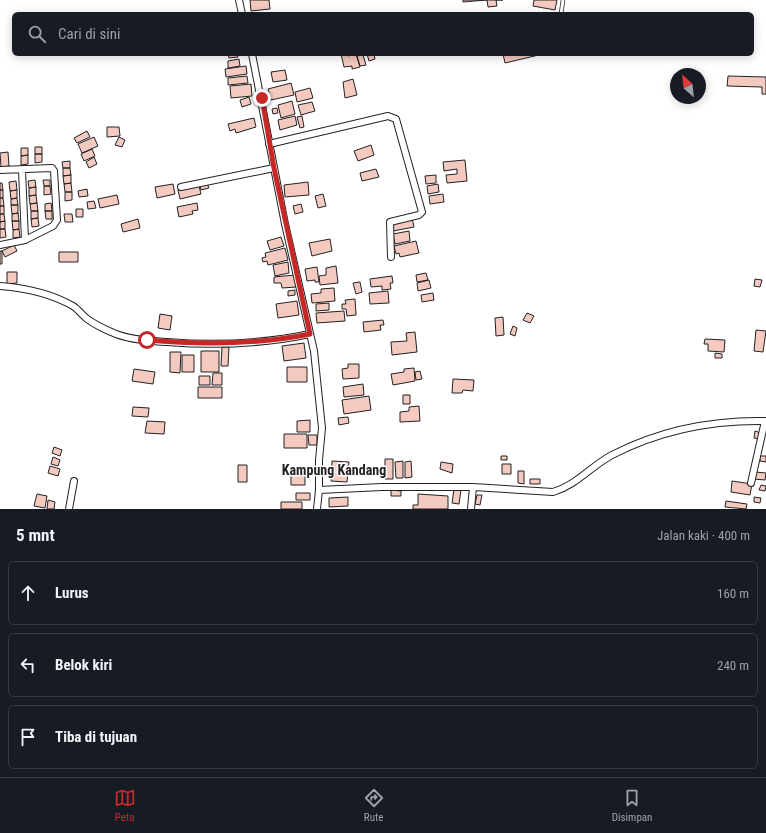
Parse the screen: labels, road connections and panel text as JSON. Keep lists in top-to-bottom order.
{
  "districts": ["Kampung Kandang"],
  "north": "top left",
  "page": {
    "search": "Cari di sini",
    "heading": ["5 mnt", "Jalan kaki · 400 m"],
    "list": [
      ["Lurus", "160 m"],
      ["Belok kiri", "240 m"],
      "Tiba di tujuan"
    ],
    "nav": ["Peta", "Rute", "Disimpan"]
  }
}
